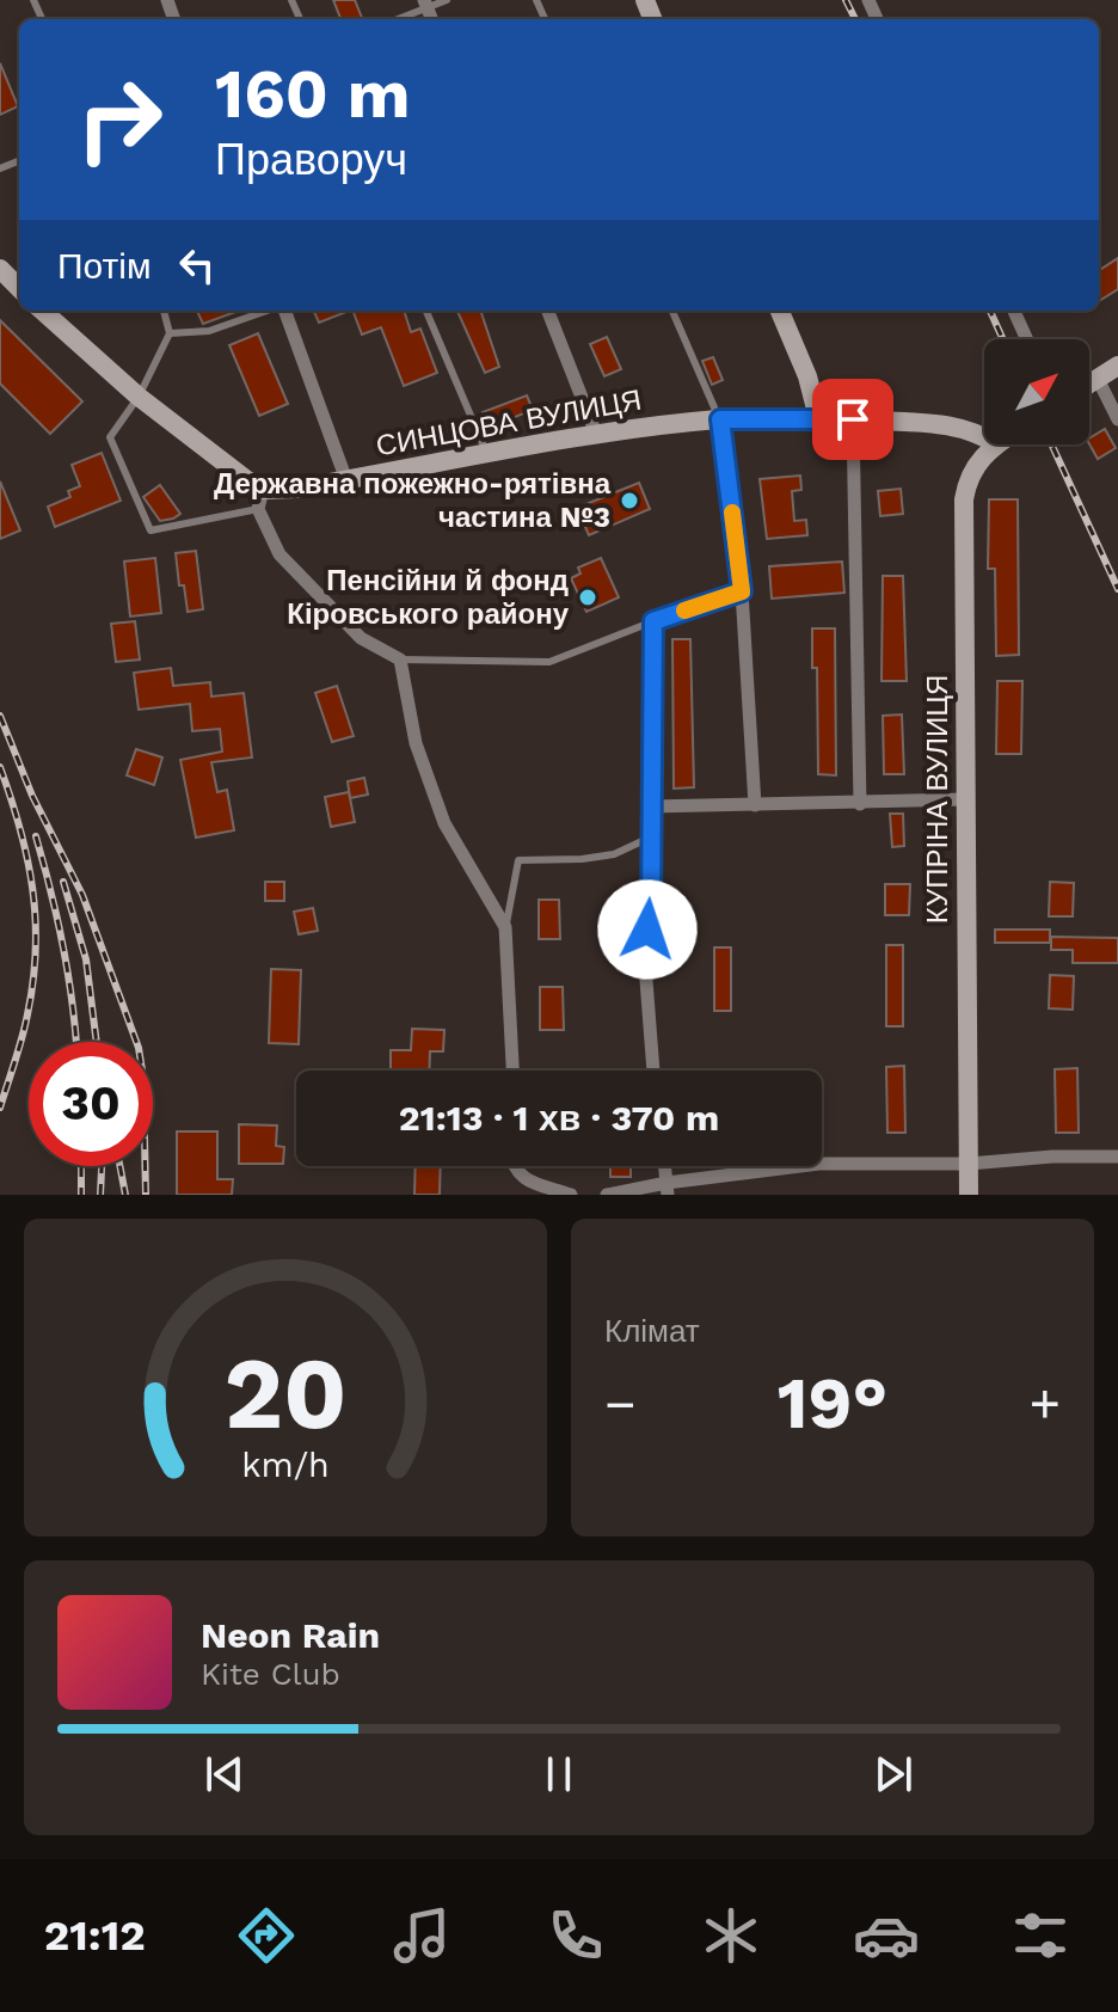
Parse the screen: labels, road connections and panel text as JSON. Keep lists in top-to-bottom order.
{
  "streets": {
    "street": ["СИНЦОВА ВУЛИЦЯ", "КУПРІНА ВУЛИЦЯ"]
  },
  "places": ["Державна пожежно-рятівна частина №3", "Пенсійни й фонд Кіровського району"],
  "north": "top right",
  "page": {
    "turn": ["160 m", "Праворуч"],
    "then": "Потім",
    "limit": "30",
    "trip": "21:13 · 1 хв · 370 m",
    "tile": "Клімат",
    "heat": ["−", "19°", "+"],
    "song": ["Neon Rain", "Kite Club"],
    "tabs": "21:12",
    "gauge": ["20", "km/h"]
  }
}
